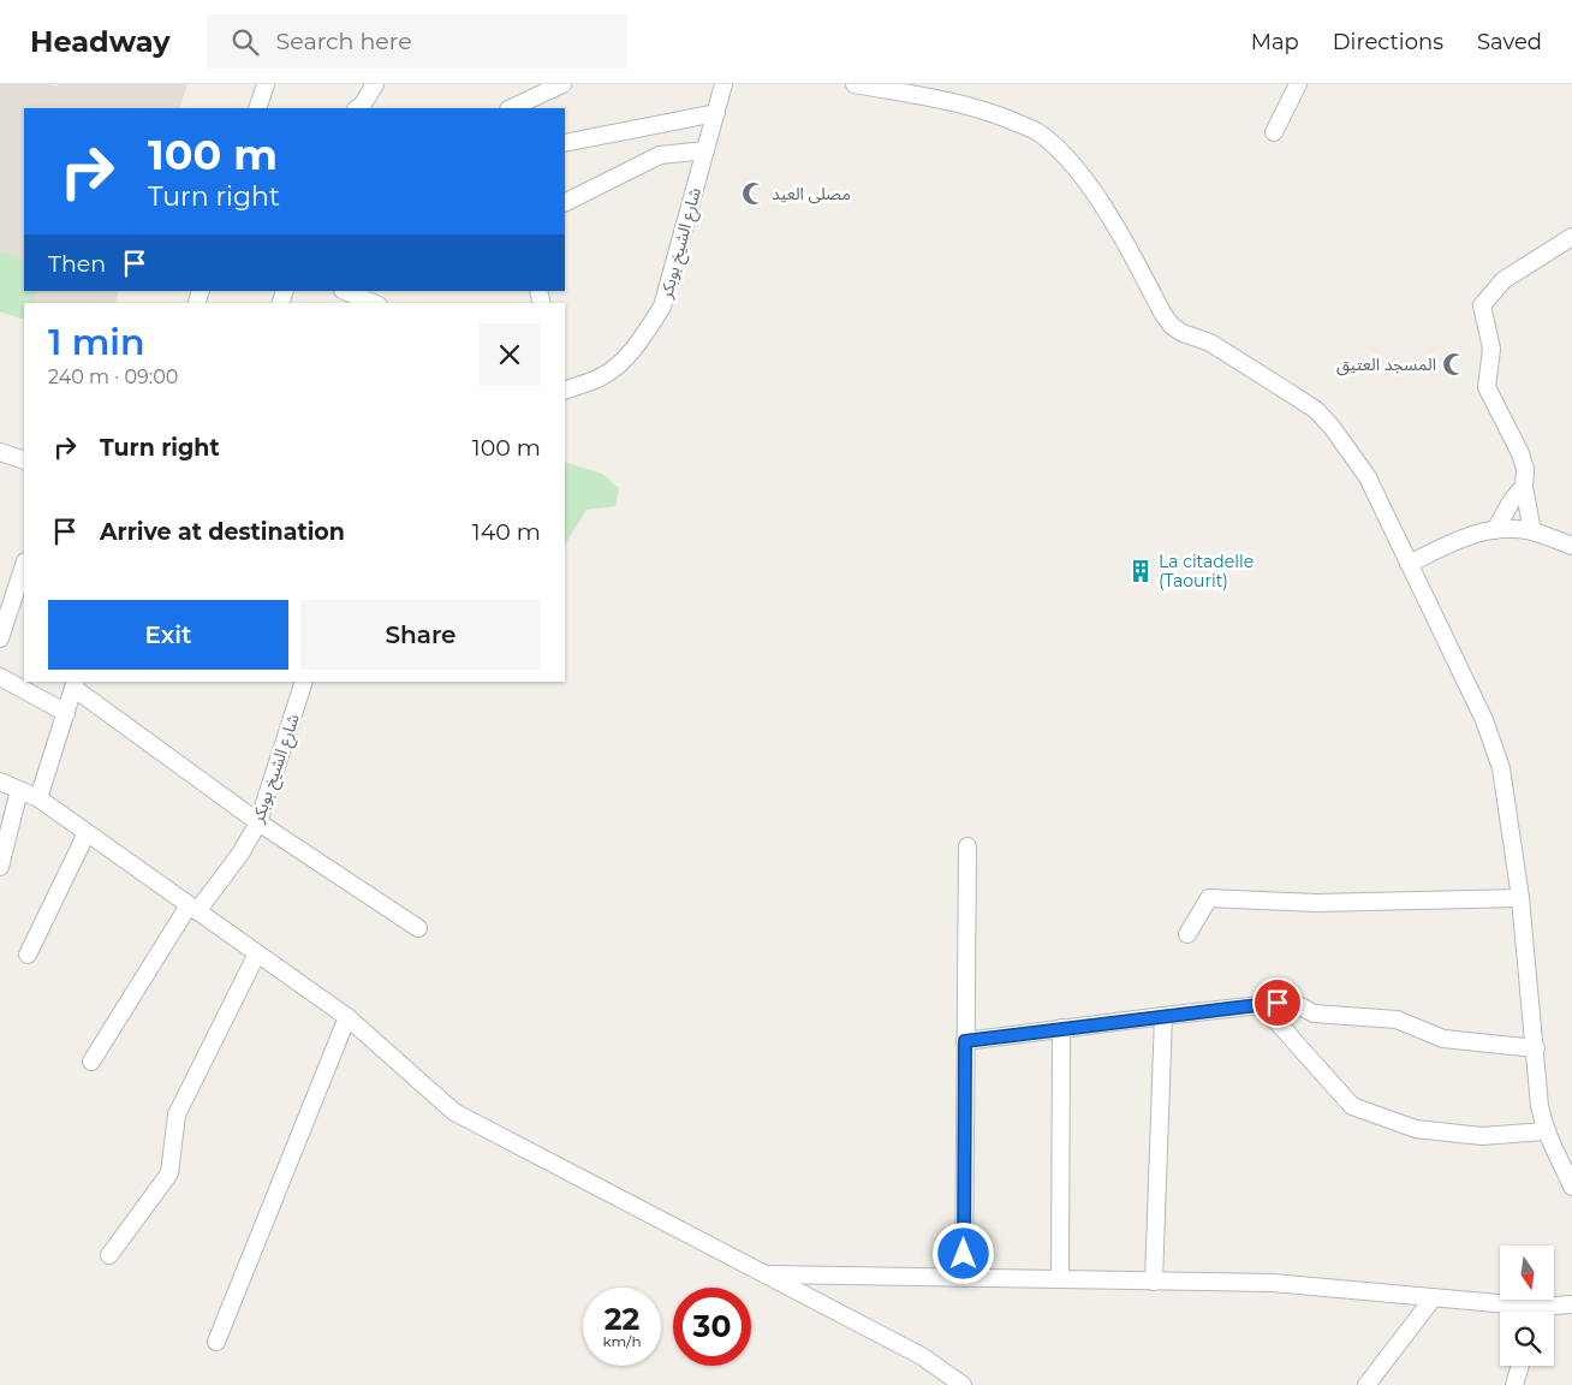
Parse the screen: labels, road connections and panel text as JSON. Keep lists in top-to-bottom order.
{
  "streets": {
    "street": ["شارع الشيخ بوبكر"]
  },
  "places": {
    "mosque": ["مصلى العيد", "المسجد العتيق"],
    "building": ["La citadelle (Taourit)"]
  },
  "north": "bottom",
  "page": {
    "header": "Headway",
    "search": "Search here",
    "nav": ["Map", "Directions", "Saved"],
    "turn": ["100 m", "Turn right"],
    "then": "Then",
    "heading": ["1 min", "240 m · 09:00"],
    "list": [
      {
        "name": "Turn right",
        "value": "100 m"
      },
      {
        "name": "Arrive at destination",
        "value": "140 m"
      }
    ],
    "buttons": ["Exit", "Share"],
    "speed": "22 km/h",
    "limit": "30"
  }
}
